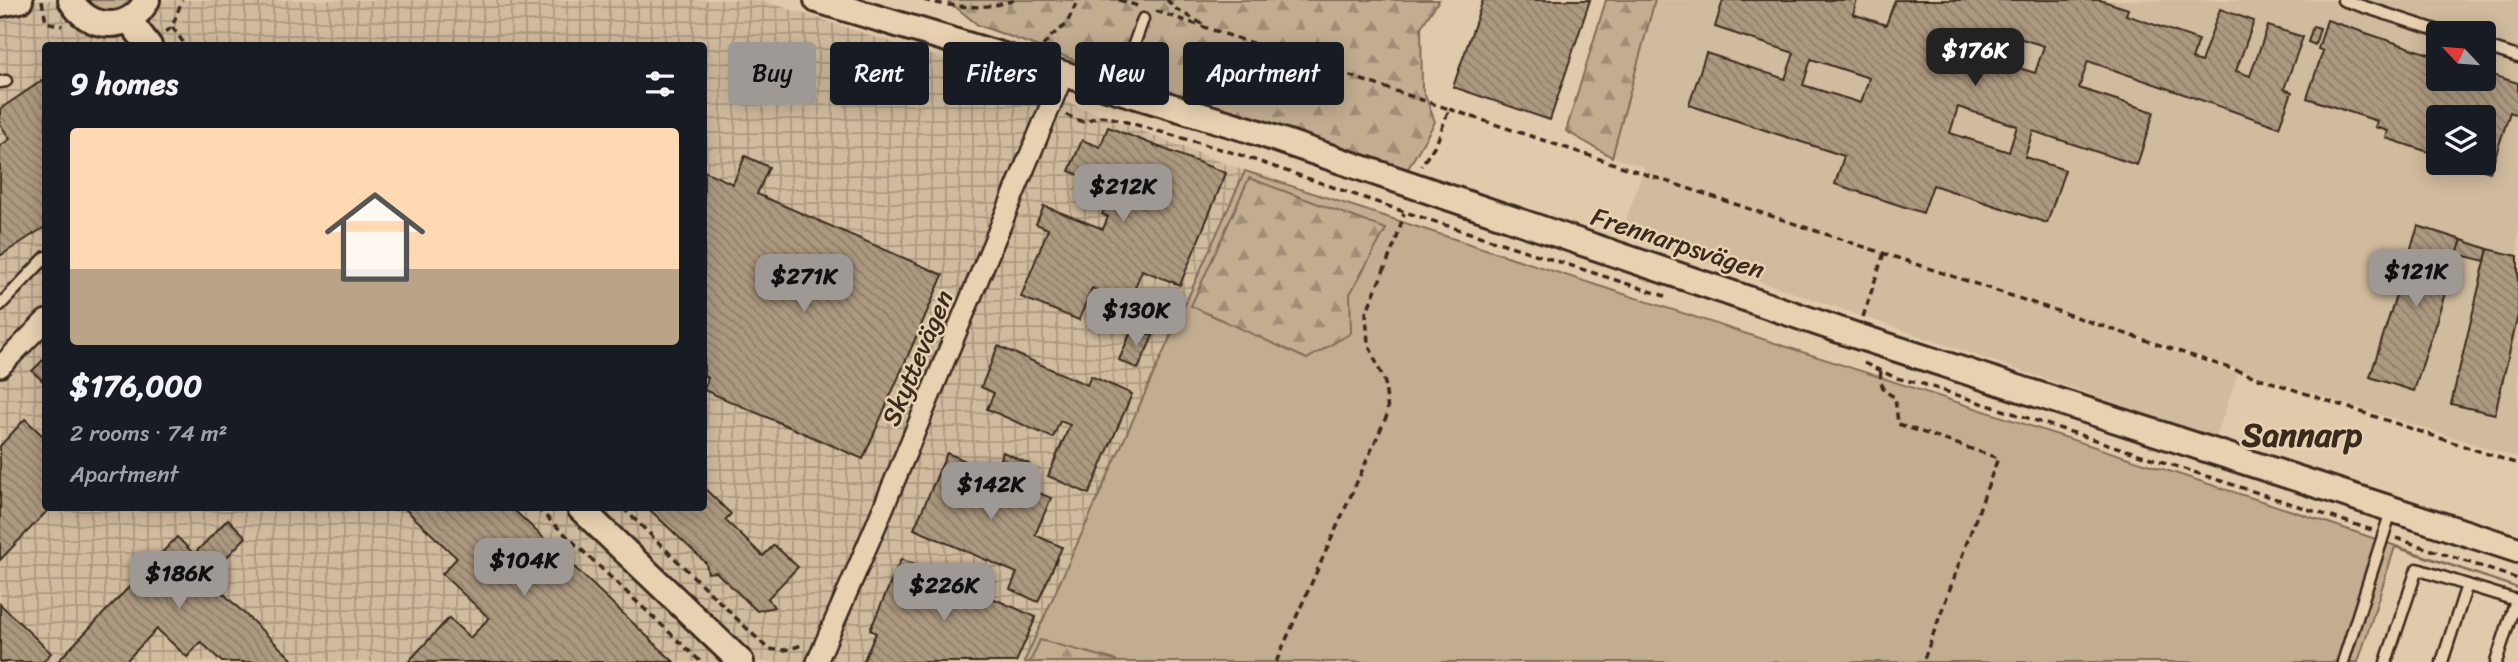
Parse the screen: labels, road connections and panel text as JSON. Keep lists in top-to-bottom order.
{
  "streets": {
    "street": ["Frennarpsvägen", "Skyttevägen"]
  },
  "crossings": [
    ["Frennarpsvägen", "Skyttevägen"]
  ],
  "districts": ["Sannarp"],
  "north": "top left",
  "page": {
    "price": [
      "$176K",
      "$212K",
      "$121K",
      "$271K",
      "$130K",
      "$142K",
      "$104K",
      "$186K",
      "$226K"
    ],
    "chip": [
      "Buy",
      "Rent",
      "Filters",
      "New",
      "Apartment"
    ],
    "heading": "9 homes",
    "list": [
      {
        "name": "$176,000",
        "note": "2 rooms · 74 m² · Apartment"
      }
    ]
  }
}
